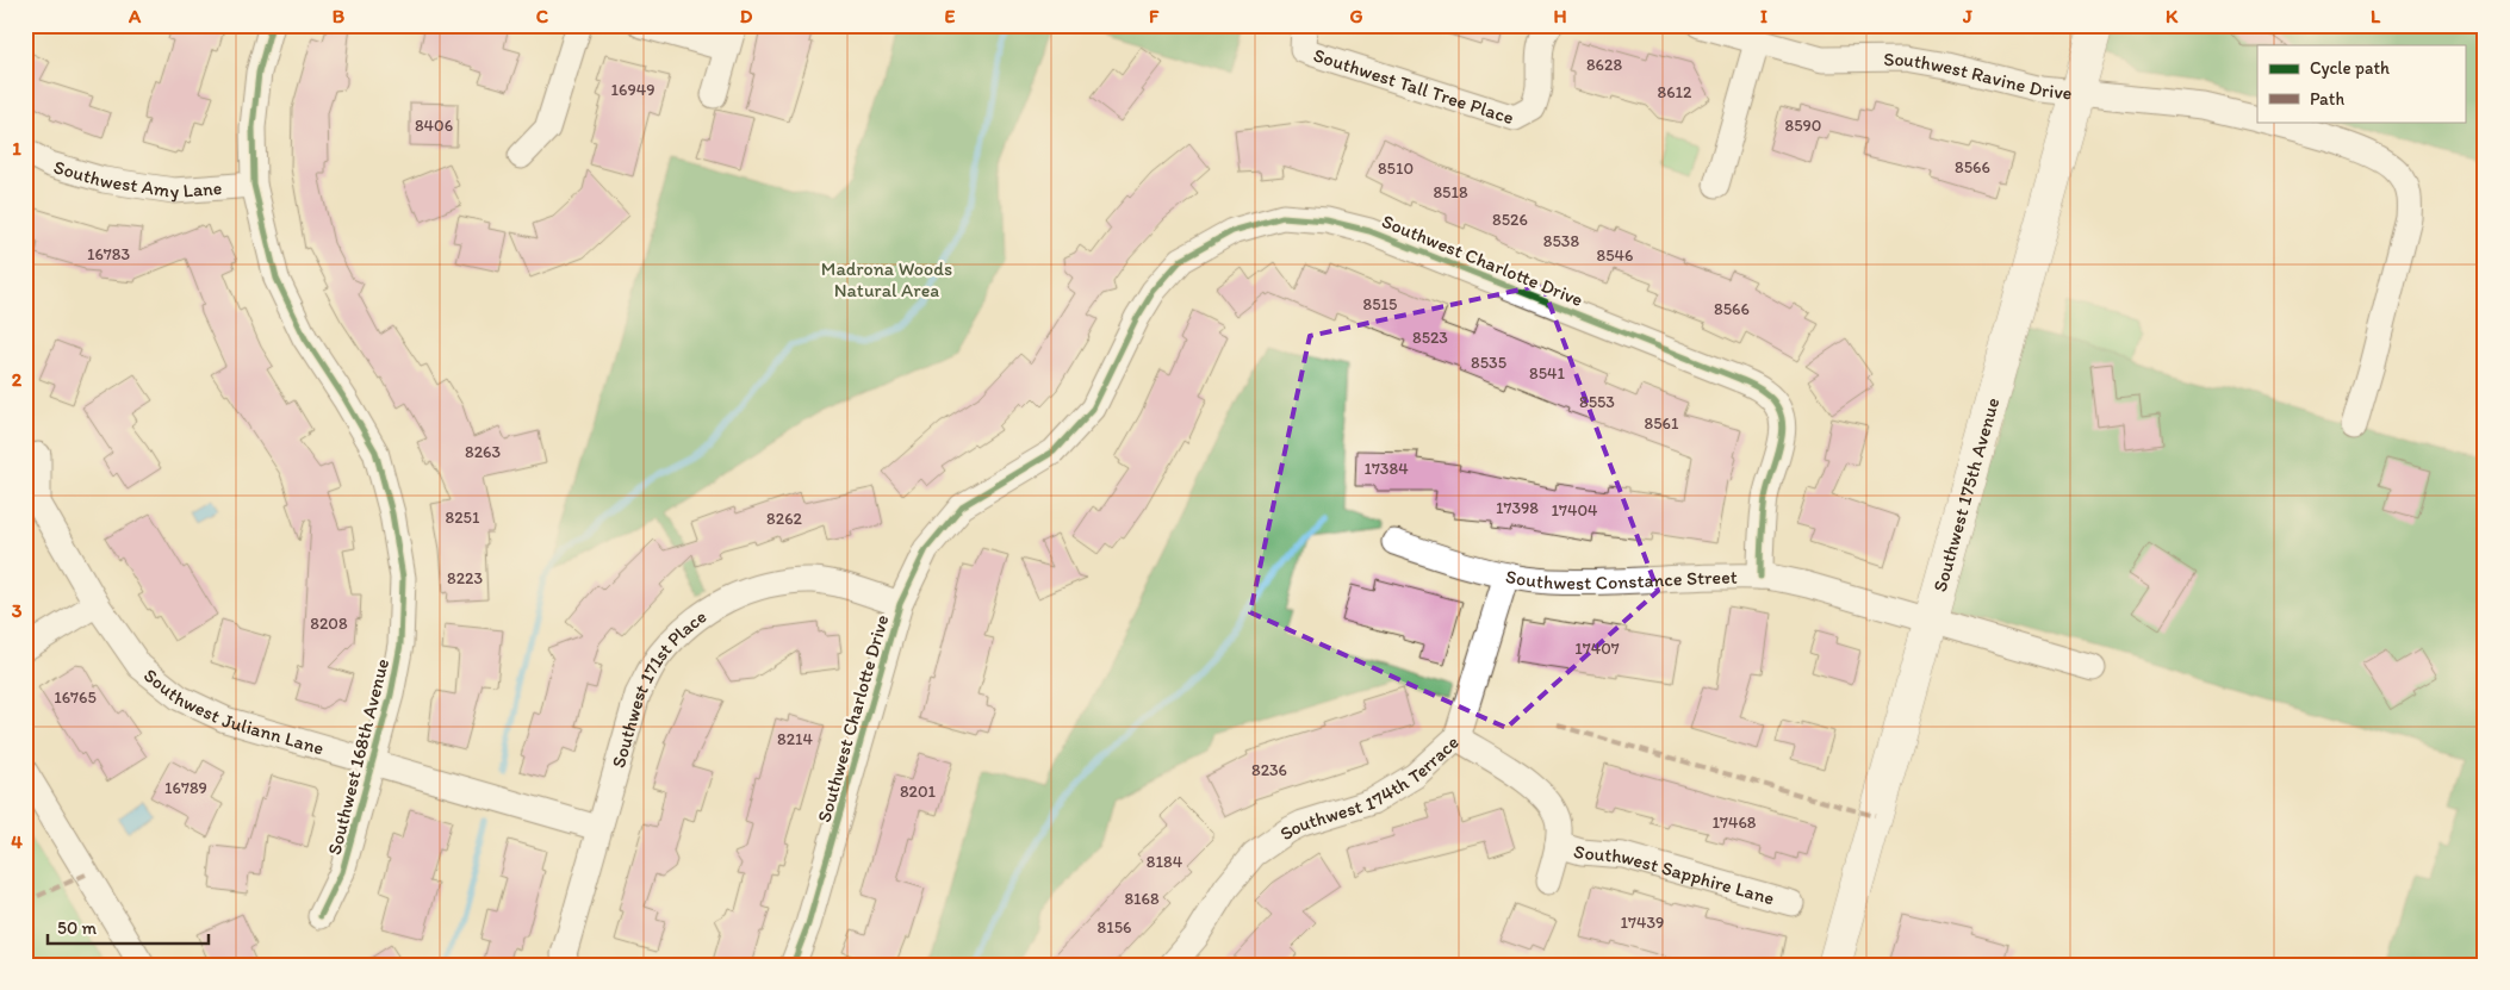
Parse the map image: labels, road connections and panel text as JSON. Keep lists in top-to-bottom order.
{
  "streets": {
    "main road": ["Southwest 175th Avenue"],
    "street": [
      "Southwest Ravine Drive",
      "Southwest Tall Tree Place",
      "Southwest Amy Lane",
      "Southwest Charlotte Drive",
      "Southwest Constance Street",
      "Southwest 171st Place",
      "Southwest Juliann Lane",
      "Southwest 168th Avenue",
      "Southwest 174th Terrace",
      "Southwest Sapphire Lane"
    ]
  },
  "crossings": [
    ["Southwest Ravine Drive", "Southwest 175th Avenue"],
    ["Southwest Amy Lane", "Southwest 168th Avenue"],
    ["Southwest Charlotte Drive", "Southwest Constance Street"],
    ["Southwest Charlotte Drive", "Southwest 171st Place"],
    ["Southwest 175th Avenue", "Southwest Constance Street"],
    ["Southwest Constance Street", "Southwest 174th Terrace"],
    ["Southwest 171st Place", "Southwest Juliann Lane"],
    ["Southwest Juliann Lane", "Southwest 168th Avenue"]
  ],
  "parks": ["Madrona Woods Natural Area"],
  "house_numbers": [
    "8628",
    "16949",
    "8612",
    "8406",
    "8590",
    "8566",
    "8510",
    "8518",
    "8526",
    "8538",
    "16783",
    "8546",
    "8515",
    "8566",
    "8523",
    "8535",
    "8541",
    "8553",
    "8561",
    "8263",
    "17384",
    "17398",
    "17404",
    "8251",
    "8262",
    "8223",
    "8208",
    "17407",
    "16765",
    "8214",
    "8236",
    "16789",
    "8201",
    "17468",
    "8184",
    "8168",
    "17439",
    "8156"
  ],
  "legend": ["Cycle path", "Path"],
  "scale_bar": "50 m",
  "grid": {
    "columns": [
      "A",
      "B",
      "C",
      "D",
      "E",
      "F",
      "G",
      "H",
      "I",
      "J",
      "K",
      "L"
    ],
    "rows": [
      "1",
      "2",
      "3",
      "4"
    ]
  }
}
